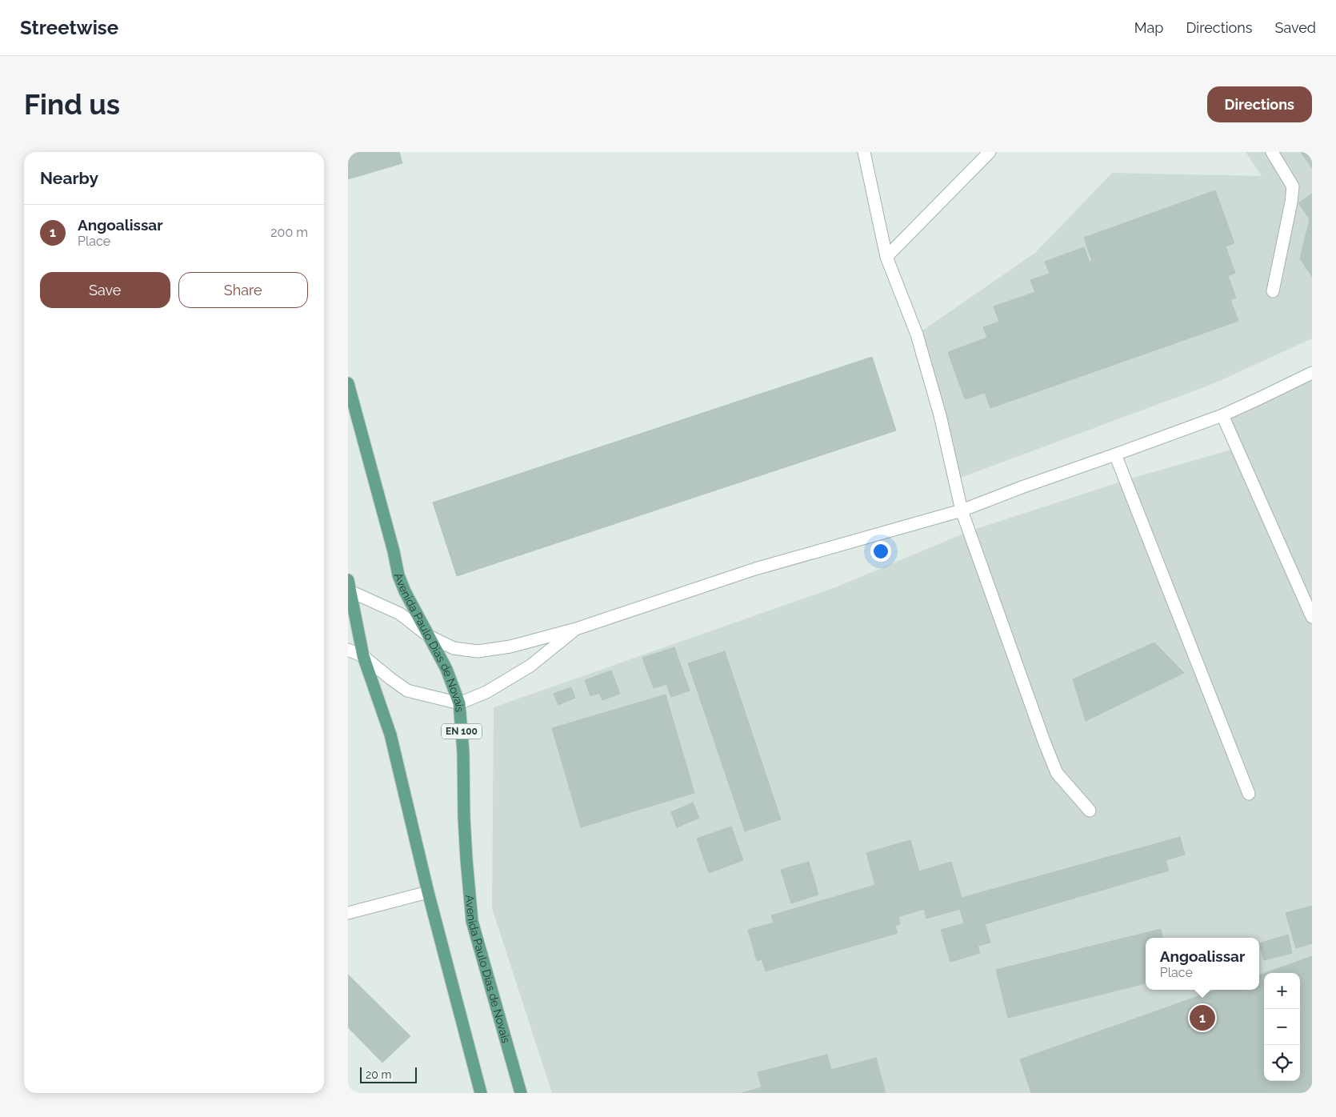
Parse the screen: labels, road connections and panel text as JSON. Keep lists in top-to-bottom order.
{
  "streets": {
    "main road": ["Avenida Paulo Dias de Novais", "EN 100"]
  },
  "scale_bar": "20 m",
  "page": {
    "header": "Streetwise",
    "nav": ["Map", "Directions", "Saved"],
    "buttons": [
      "Directions",
      ["Save", "Share"]
    ],
    "title": "Find us",
    "heading": "Nearby",
    "list": [
      {
        "mark": "1",
        "name": "Angoalissar",
        "note": "Place",
        "value": "200 m"
      }
    ],
    "popup": ["Angoalissar", "Place"],
    "map_buttons": ["+", "−"],
    "pins": "1",
    "scale": "20 m"
  }
}
